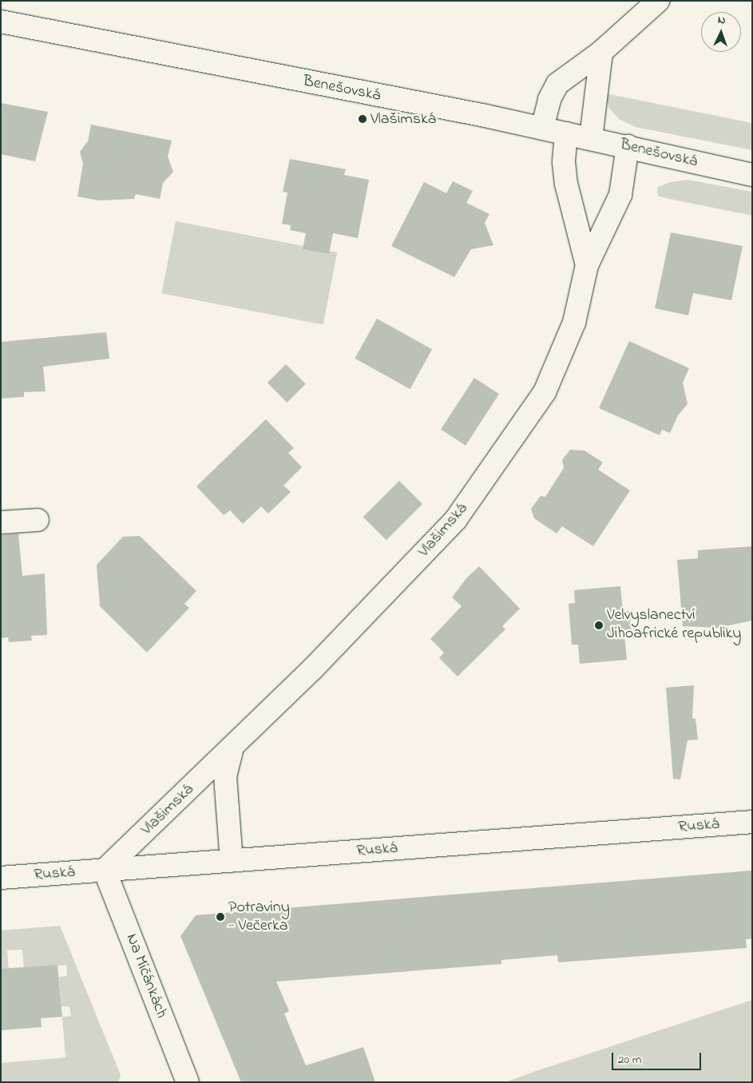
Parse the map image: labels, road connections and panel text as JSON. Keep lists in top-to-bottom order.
{
  "streets": {
    "street": [
      "Benešovská",
      "Vlašimská",
      "Ruská",
      "Na Míčánkách"
    ]
  },
  "crossings": [
    ["Benešovská", "Vlašimská"],
    ["Vlašimská", "Ruská"],
    ["Vlašimská", "Na Míčánkách"],
    ["Ruská", "Na Míčánkách"]
  ],
  "places": ["Vlašimská", "Velvyslanectví Jihoafrické republiky", "Potraviny - Večerka"],
  "scale_bar": "20 m",
  "north": "top"
}
